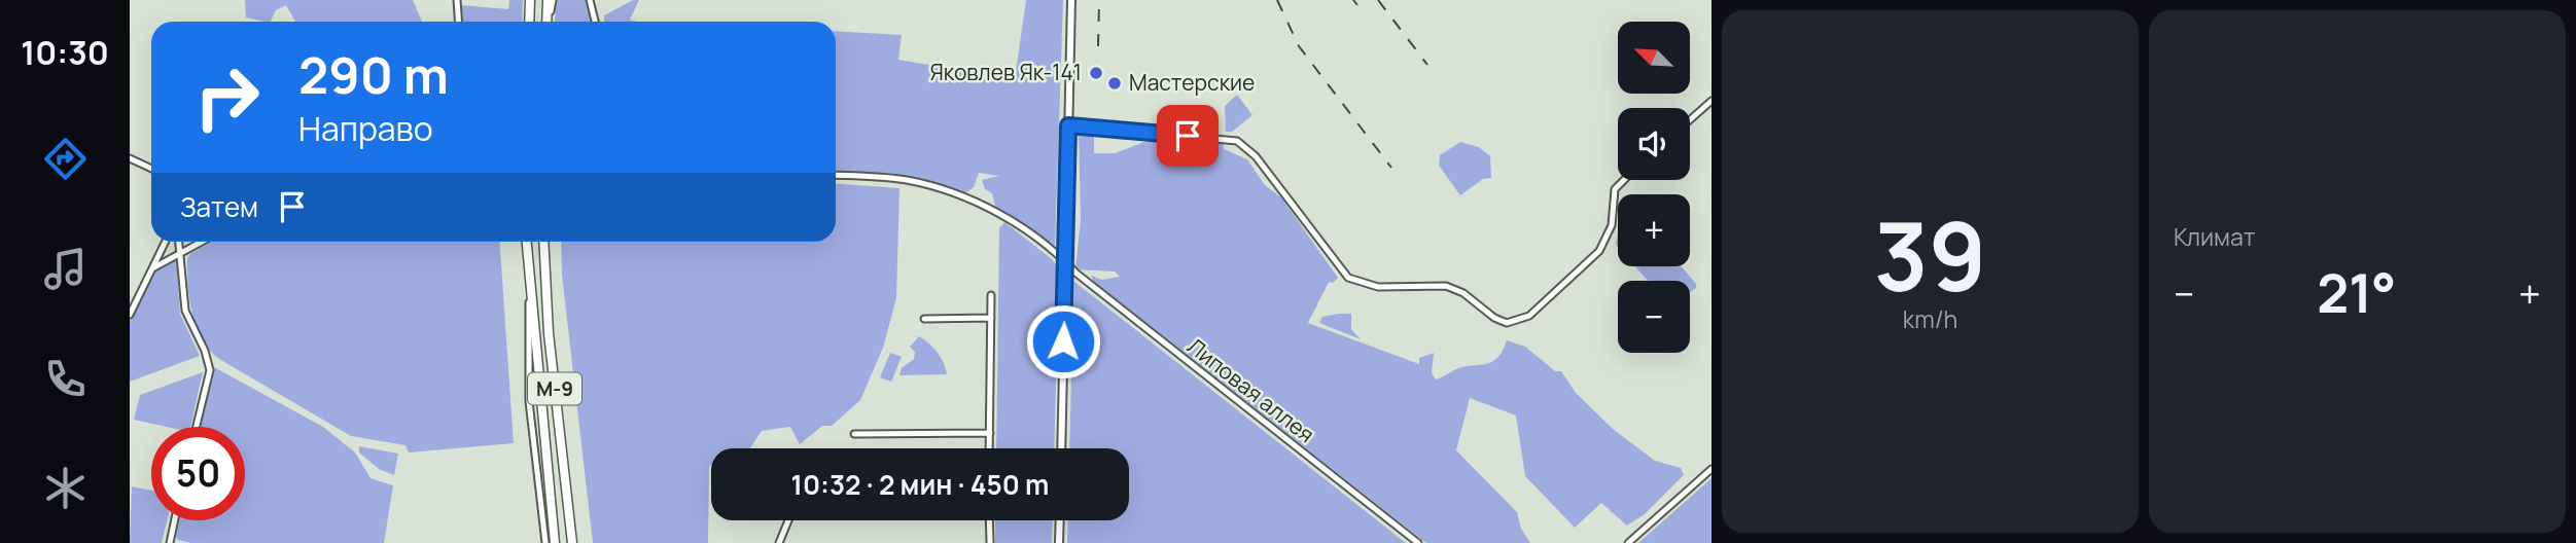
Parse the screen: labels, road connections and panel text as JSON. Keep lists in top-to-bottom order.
{
  "streets": {
    "highway": ["М-9"],
    "street": ["Липовая аллея"]
  },
  "places": ["Яковлев Як-141", "Мастерские"],
  "north": "top left",
  "page": {
    "tabs": "10:30",
    "tile": [
      ["39", "km/h"],
      "Климат"
    ],
    "map_buttons": ["+", "−"],
    "turn": ["290 m", "Направо"],
    "then": "Затем",
    "heat": ["−", "21°", "+"],
    "limit": "50",
    "trip": "10:32 · 2 мин · 450 m"
  }
}
